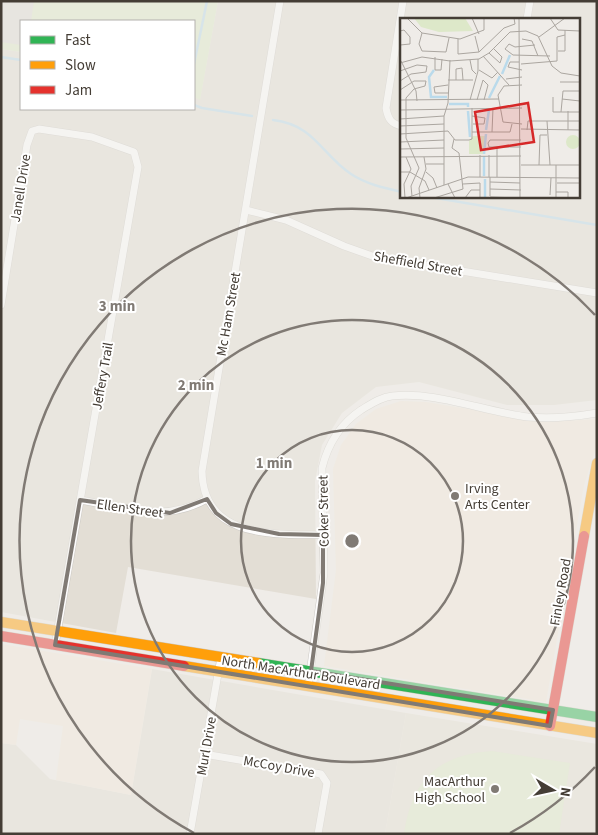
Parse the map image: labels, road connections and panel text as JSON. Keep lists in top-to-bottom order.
{
  "streets": {
    "main road": ["Finley Road", "North MacArthur Boulevard"],
    "street": [
      "Janell Drive",
      "Sheffield Street",
      "Mc Ham Street",
      "Jeffery Trail",
      "Ellen Street",
      "Coker Street",
      "Murl Drive",
      "McCoy Drive"
    ]
  },
  "crossings": [
    ["Janell Drive", "Jeffery Trail"],
    ["Sheffield Street", "Mc Ham Street"],
    ["Mc Ham Street", "Ellen Street"],
    ["Mc Ham Street", "Coker Street"],
    ["Jeffery Trail", "Ellen Street"],
    ["Jeffery Trail", "North MacArthur Boulevard"],
    ["Coker Street", "North MacArthur Boulevard"],
    ["Finley Road", "North MacArthur Boulevard"],
    ["North MacArthur Boulevard", "Murl Drive"],
    ["Murl Drive", "McCoy Drive"]
  ],
  "places": ["Irving Arts Center", "MacArthur High School"],
  "legend": ["Fast", "Slow", "Jam"],
  "north": "right",
  "rings": ["3 min", "2 min", "1 min"]
}
